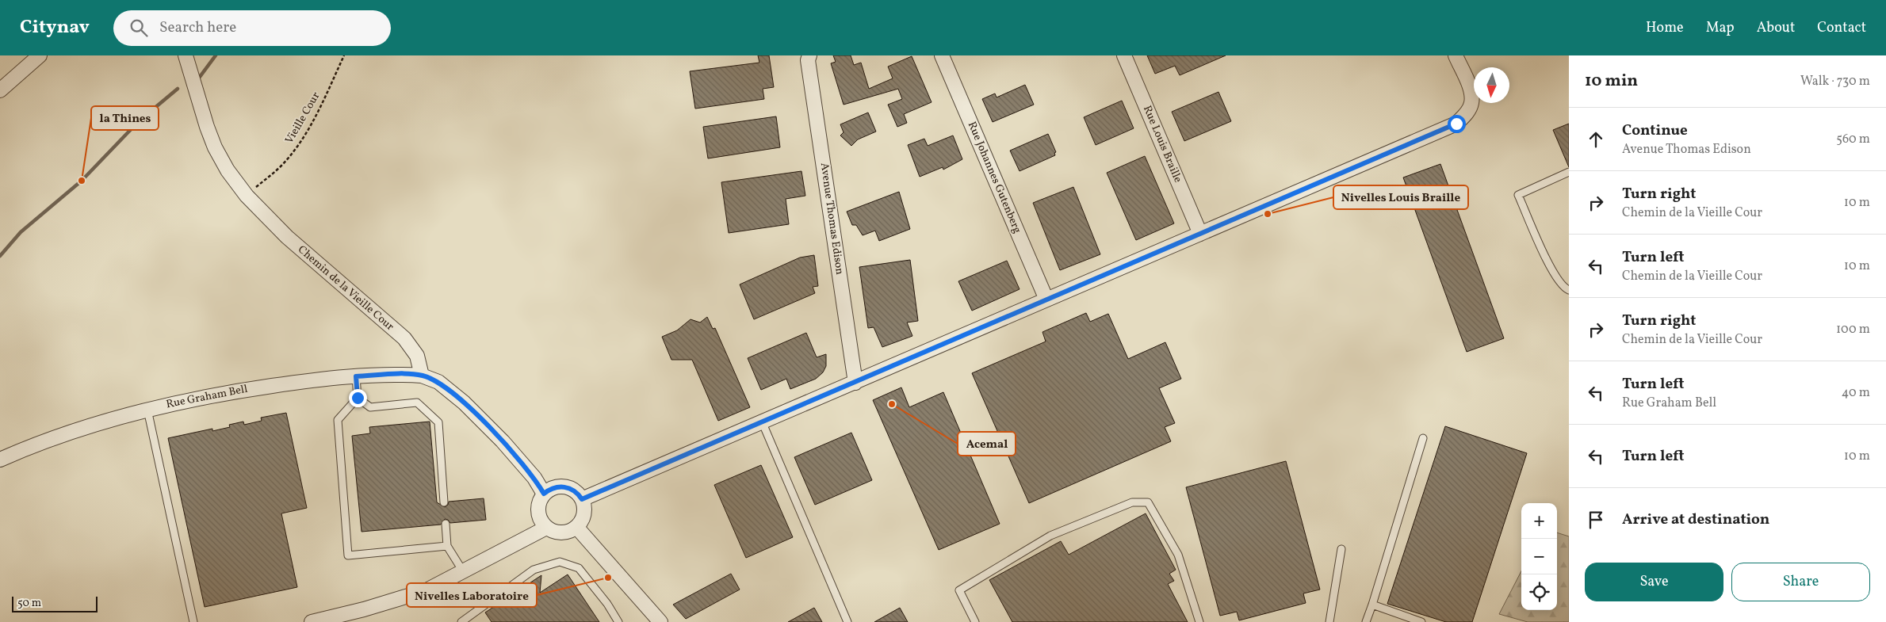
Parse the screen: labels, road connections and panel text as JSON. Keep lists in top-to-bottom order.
{
  "streets": {
    "street": [
      "Rue Louis Braille",
      "Rue Johannes Gutenberg",
      "Avenue Thomas Edison",
      "Chemin de la Vieille Cour",
      "Rue Graham Bell"
    ],
    "path": ["Vieille Cour"]
  },
  "crossings": [
    ["Vieille Cour", "Chemin de la Vieille Cour"],
    ["Chemin de la Vieille Cour", "Rue Graham Bell"]
  ],
  "places": [
    "la Thines",
    "Nivelles Louis Braille",
    "Acemal",
    "Nivelles Laboratoire"
  ],
  "scale_bar": "50 m",
  "north": "bottom",
  "page": {
    "header": "Citynav",
    "search": "Search here",
    "nav": [
      "Home",
      "Map",
      "About",
      "Contact"
    ],
    "heading": ["10 min", "Walk · 730 m"],
    "list": [
      ["Continue", "Avenue Thomas Edison", "560 m"],
      ["Turn right", "Chemin de la Vieille Cour", "10 m"],
      ["Turn left", "Chemin de la Vieille Cour", "10 m"],
      ["Turn right", "Chemin de la Vieille Cour", "100 m"],
      ["Turn left", "Rue Graham Bell", "40 m"],
      ["Turn left", "10 m"],
      "Arrive at destination"
    ],
    "map_buttons": ["+", "−"],
    "buttons": ["Save", "Share"],
    "scale": "50 m"
  }
}
